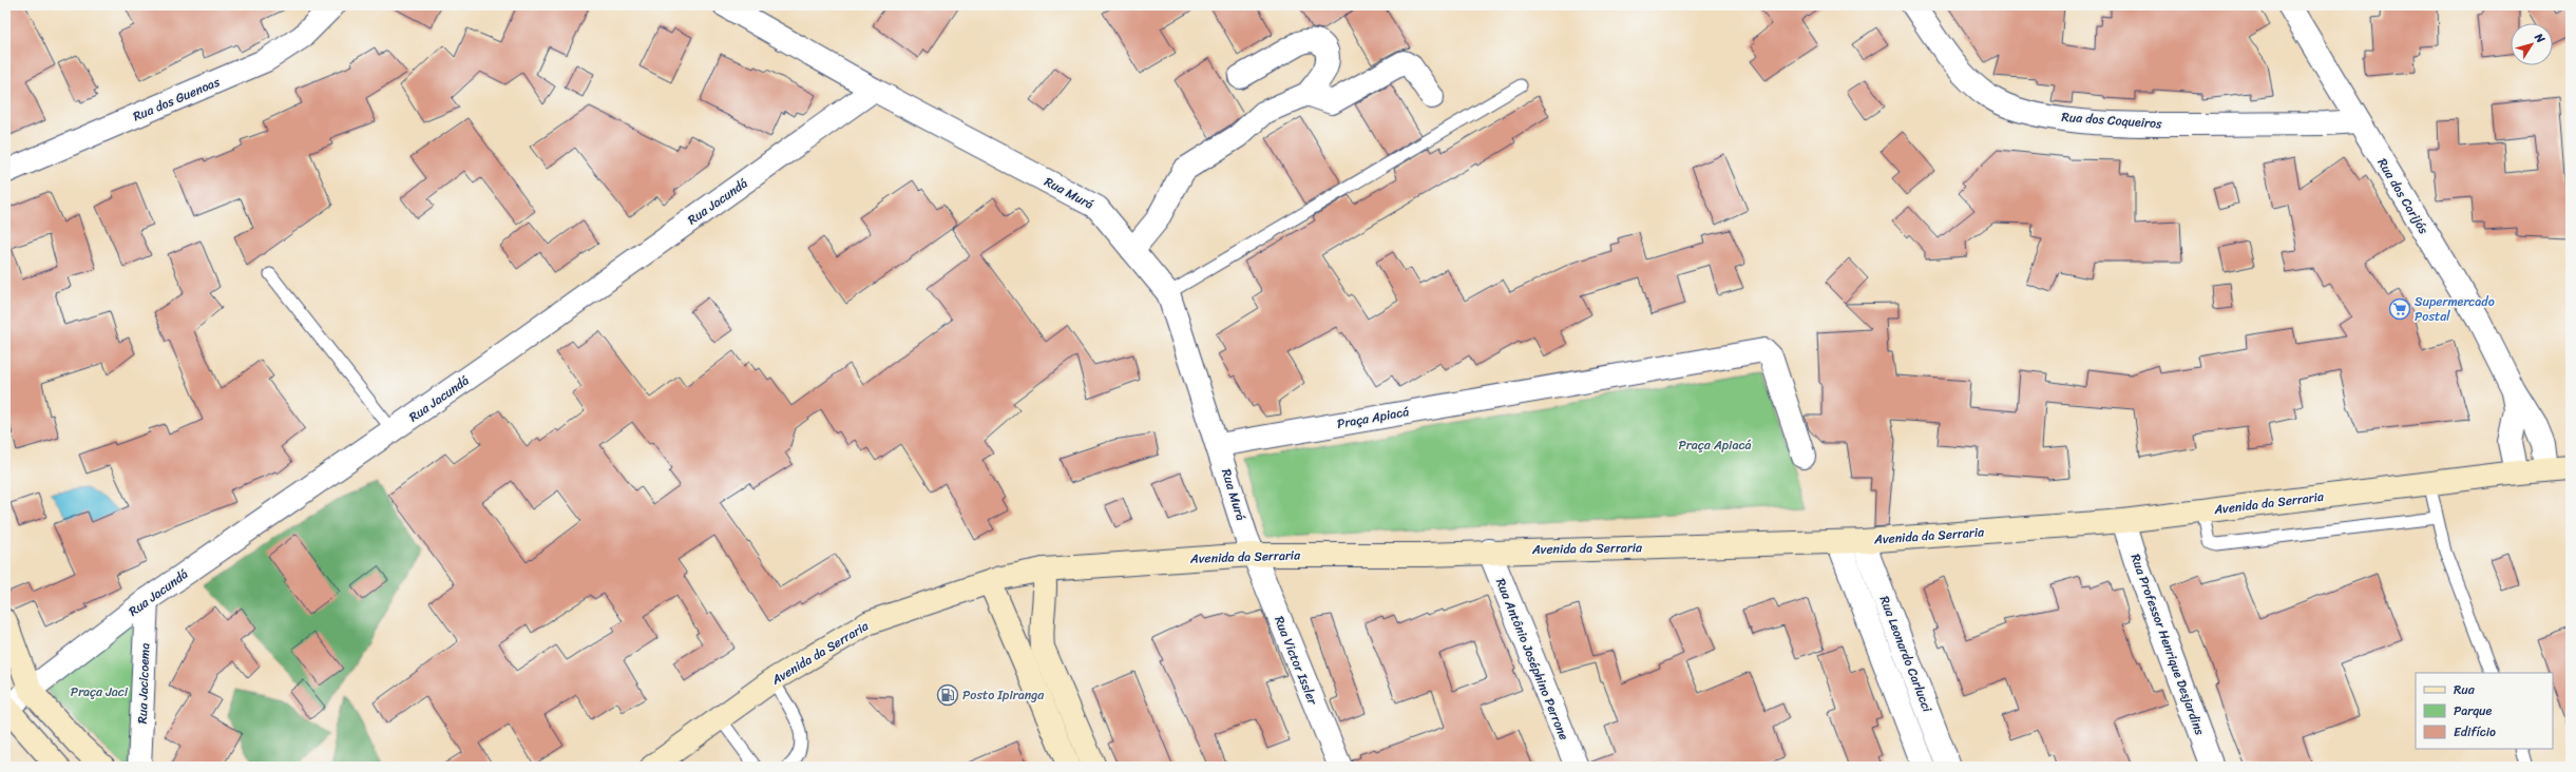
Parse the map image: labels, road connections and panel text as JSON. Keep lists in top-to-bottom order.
{
  "streets": {
    "main road": ["Avenida da Serraria"],
    "street": [
      "Rua dos Guenoas",
      "Rua dos Coqueiros",
      "Rua Murá",
      "Rua dos Carijós",
      "Rua Jacundá",
      "Praça Apiacá",
      "Rua Professor Henrique Desjardins",
      "Rua Leonardo Carlucci",
      "Rua Antônio Joséphino Perrone",
      "Rua Victor Issler",
      "Rua Jacicoema"
    ]
  },
  "crossings": [
    ["Rua dos Coqueiros", "Rua dos Carijós"],
    ["Rua Murá", "Rua Jacundá"],
    ["Rua Murá", "Praça Apiacá"],
    ["Rua Murá", "Avenida da Serraria"],
    ["Rua Murá", "Rua Victor Issler"],
    ["Rua dos Carijós", "Avenida da Serraria"],
    ["Rua Jacundá", "Rua Jacicoema"],
    ["Avenida da Serraria", "Rua Professor Henrique Desjardins"],
    ["Avenida da Serraria", "Rua Leonardo Carlucci"],
    ["Avenida da Serraria", "Rua Antônio Joséphino Perrone"],
    ["Avenida da Serraria", "Rua Victor Issler"]
  ],
  "parks": ["Praça Apiacá", "Praça Jaci"],
  "places": {
    "supermarket": ["Supermercado Postal"],
    "fuel station": ["Posto Ipiranga"]
  },
  "legend": ["Rua", "Parque", "Edifício"],
  "north": "top right"
}
